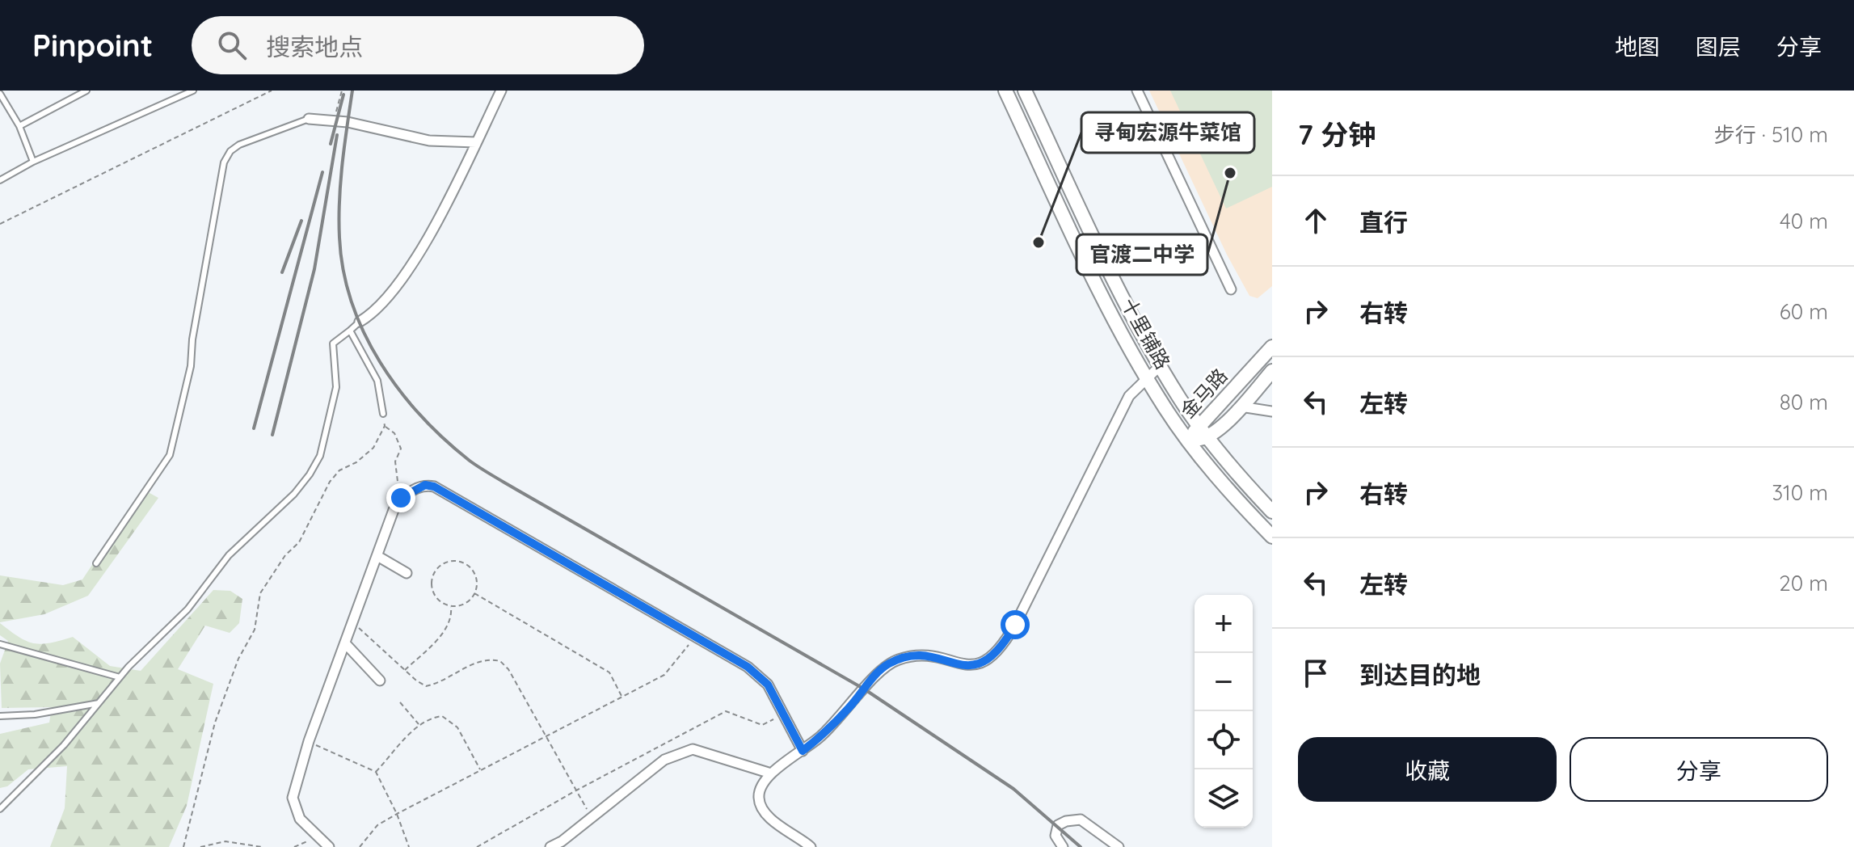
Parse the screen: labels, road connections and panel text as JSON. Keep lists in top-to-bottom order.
{
  "streets": {
    "main road": ["十里铺路", "金马路"]
  },
  "crossings": [
    ["十里铺路", "金马路"]
  ],
  "places": ["官渡二中学", "寻甸宏源牛菜馆"],
  "page": {
    "header": "Pinpoint",
    "search": "搜索地点",
    "nav": ["地图", "图层", "分享"],
    "heading": ["7 分钟", "步行 · 510 m"],
    "list": [
      ["直行", "40 m"],
      ["右转", "60 m"],
      ["左转", "80 m"],
      ["右转", "310 m"],
      ["左转", "20 m"],
      "到达目的地"
    ],
    "map_buttons": ["+", "−"],
    "buttons": ["收藏", "分享"]
  }
}
